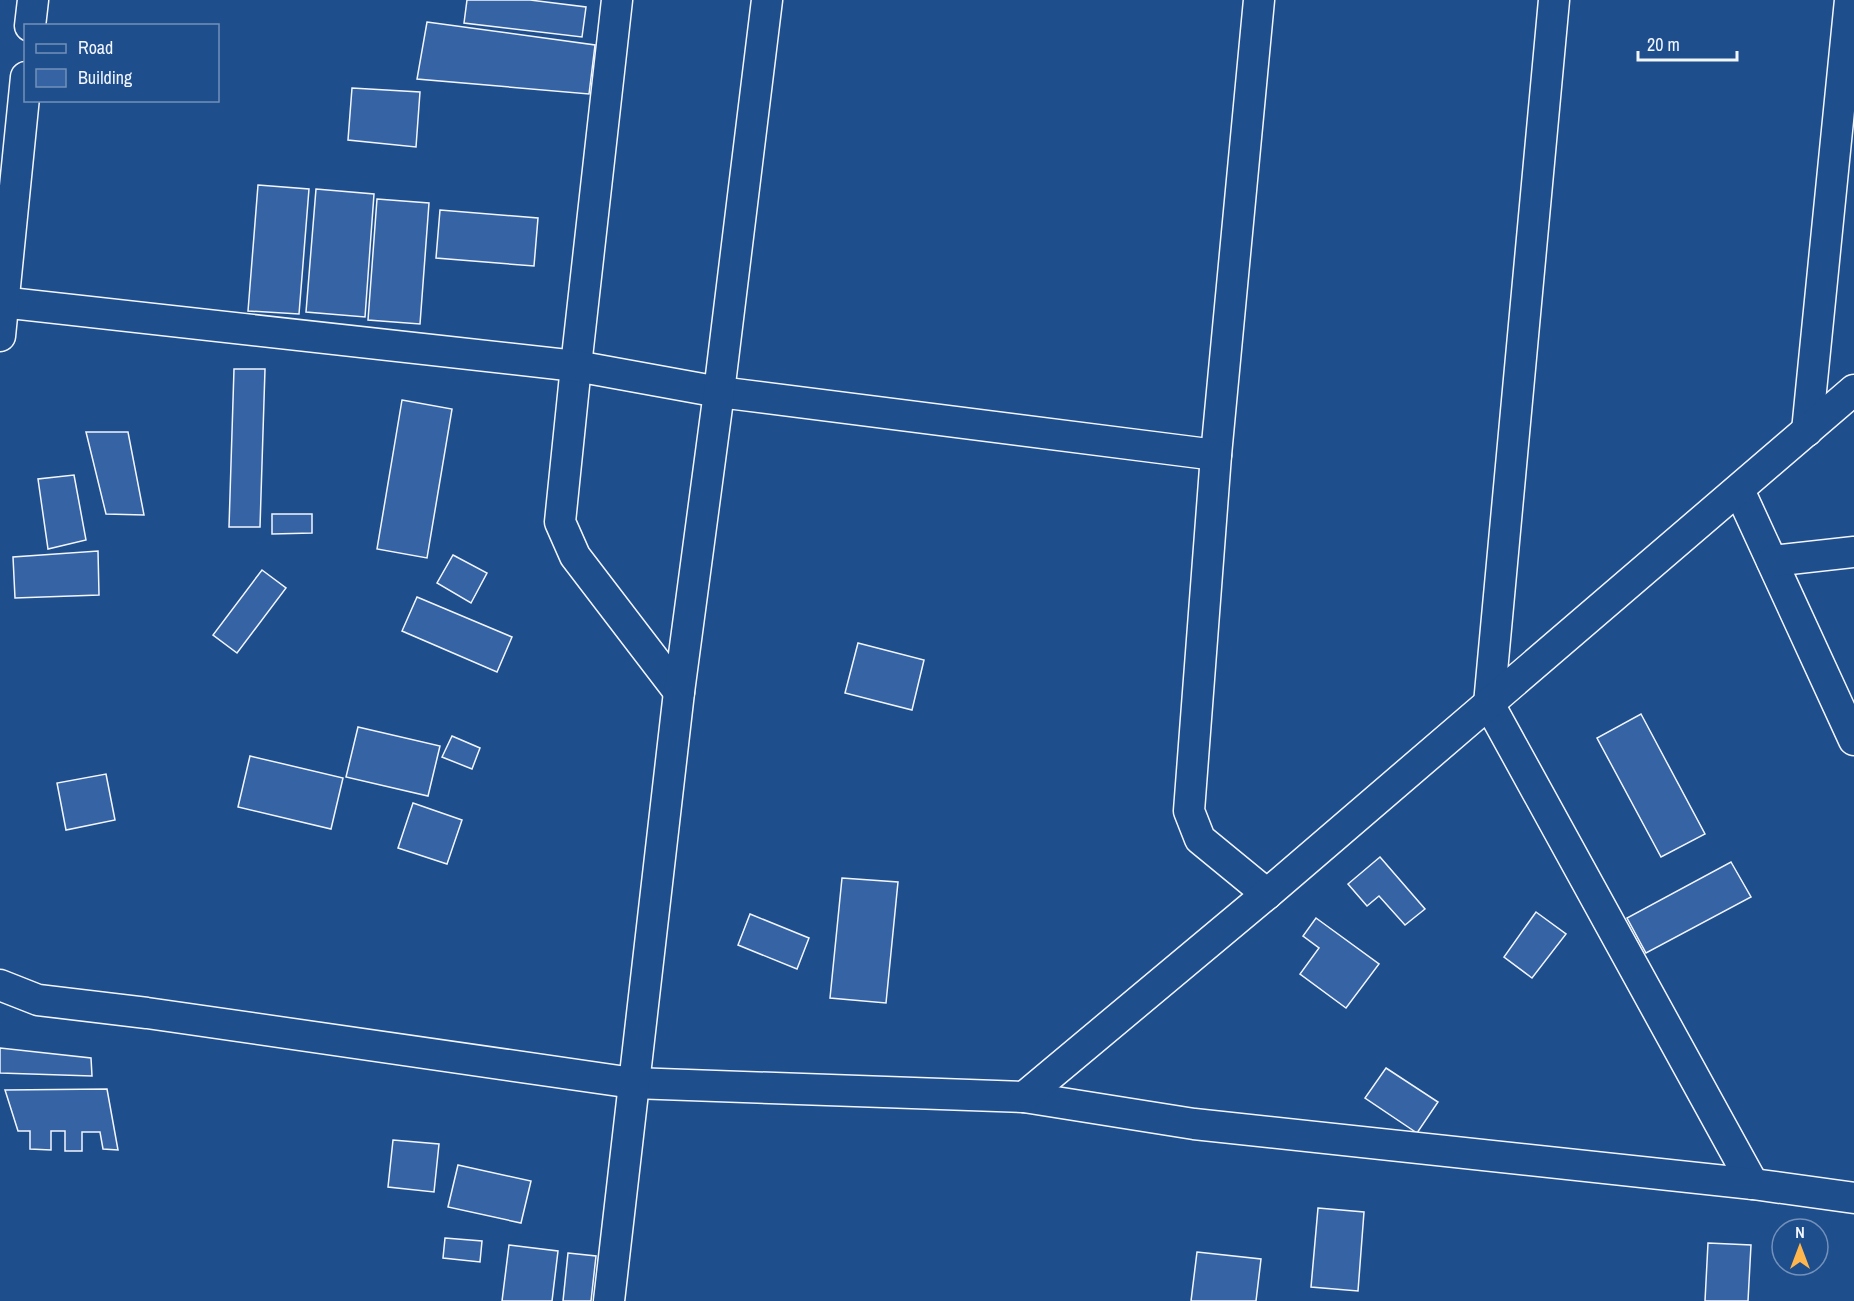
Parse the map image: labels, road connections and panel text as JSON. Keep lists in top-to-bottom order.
{
  "legend": ["Road", "Building"],
  "scale_bar": "20 m",
  "north": "top"
}
